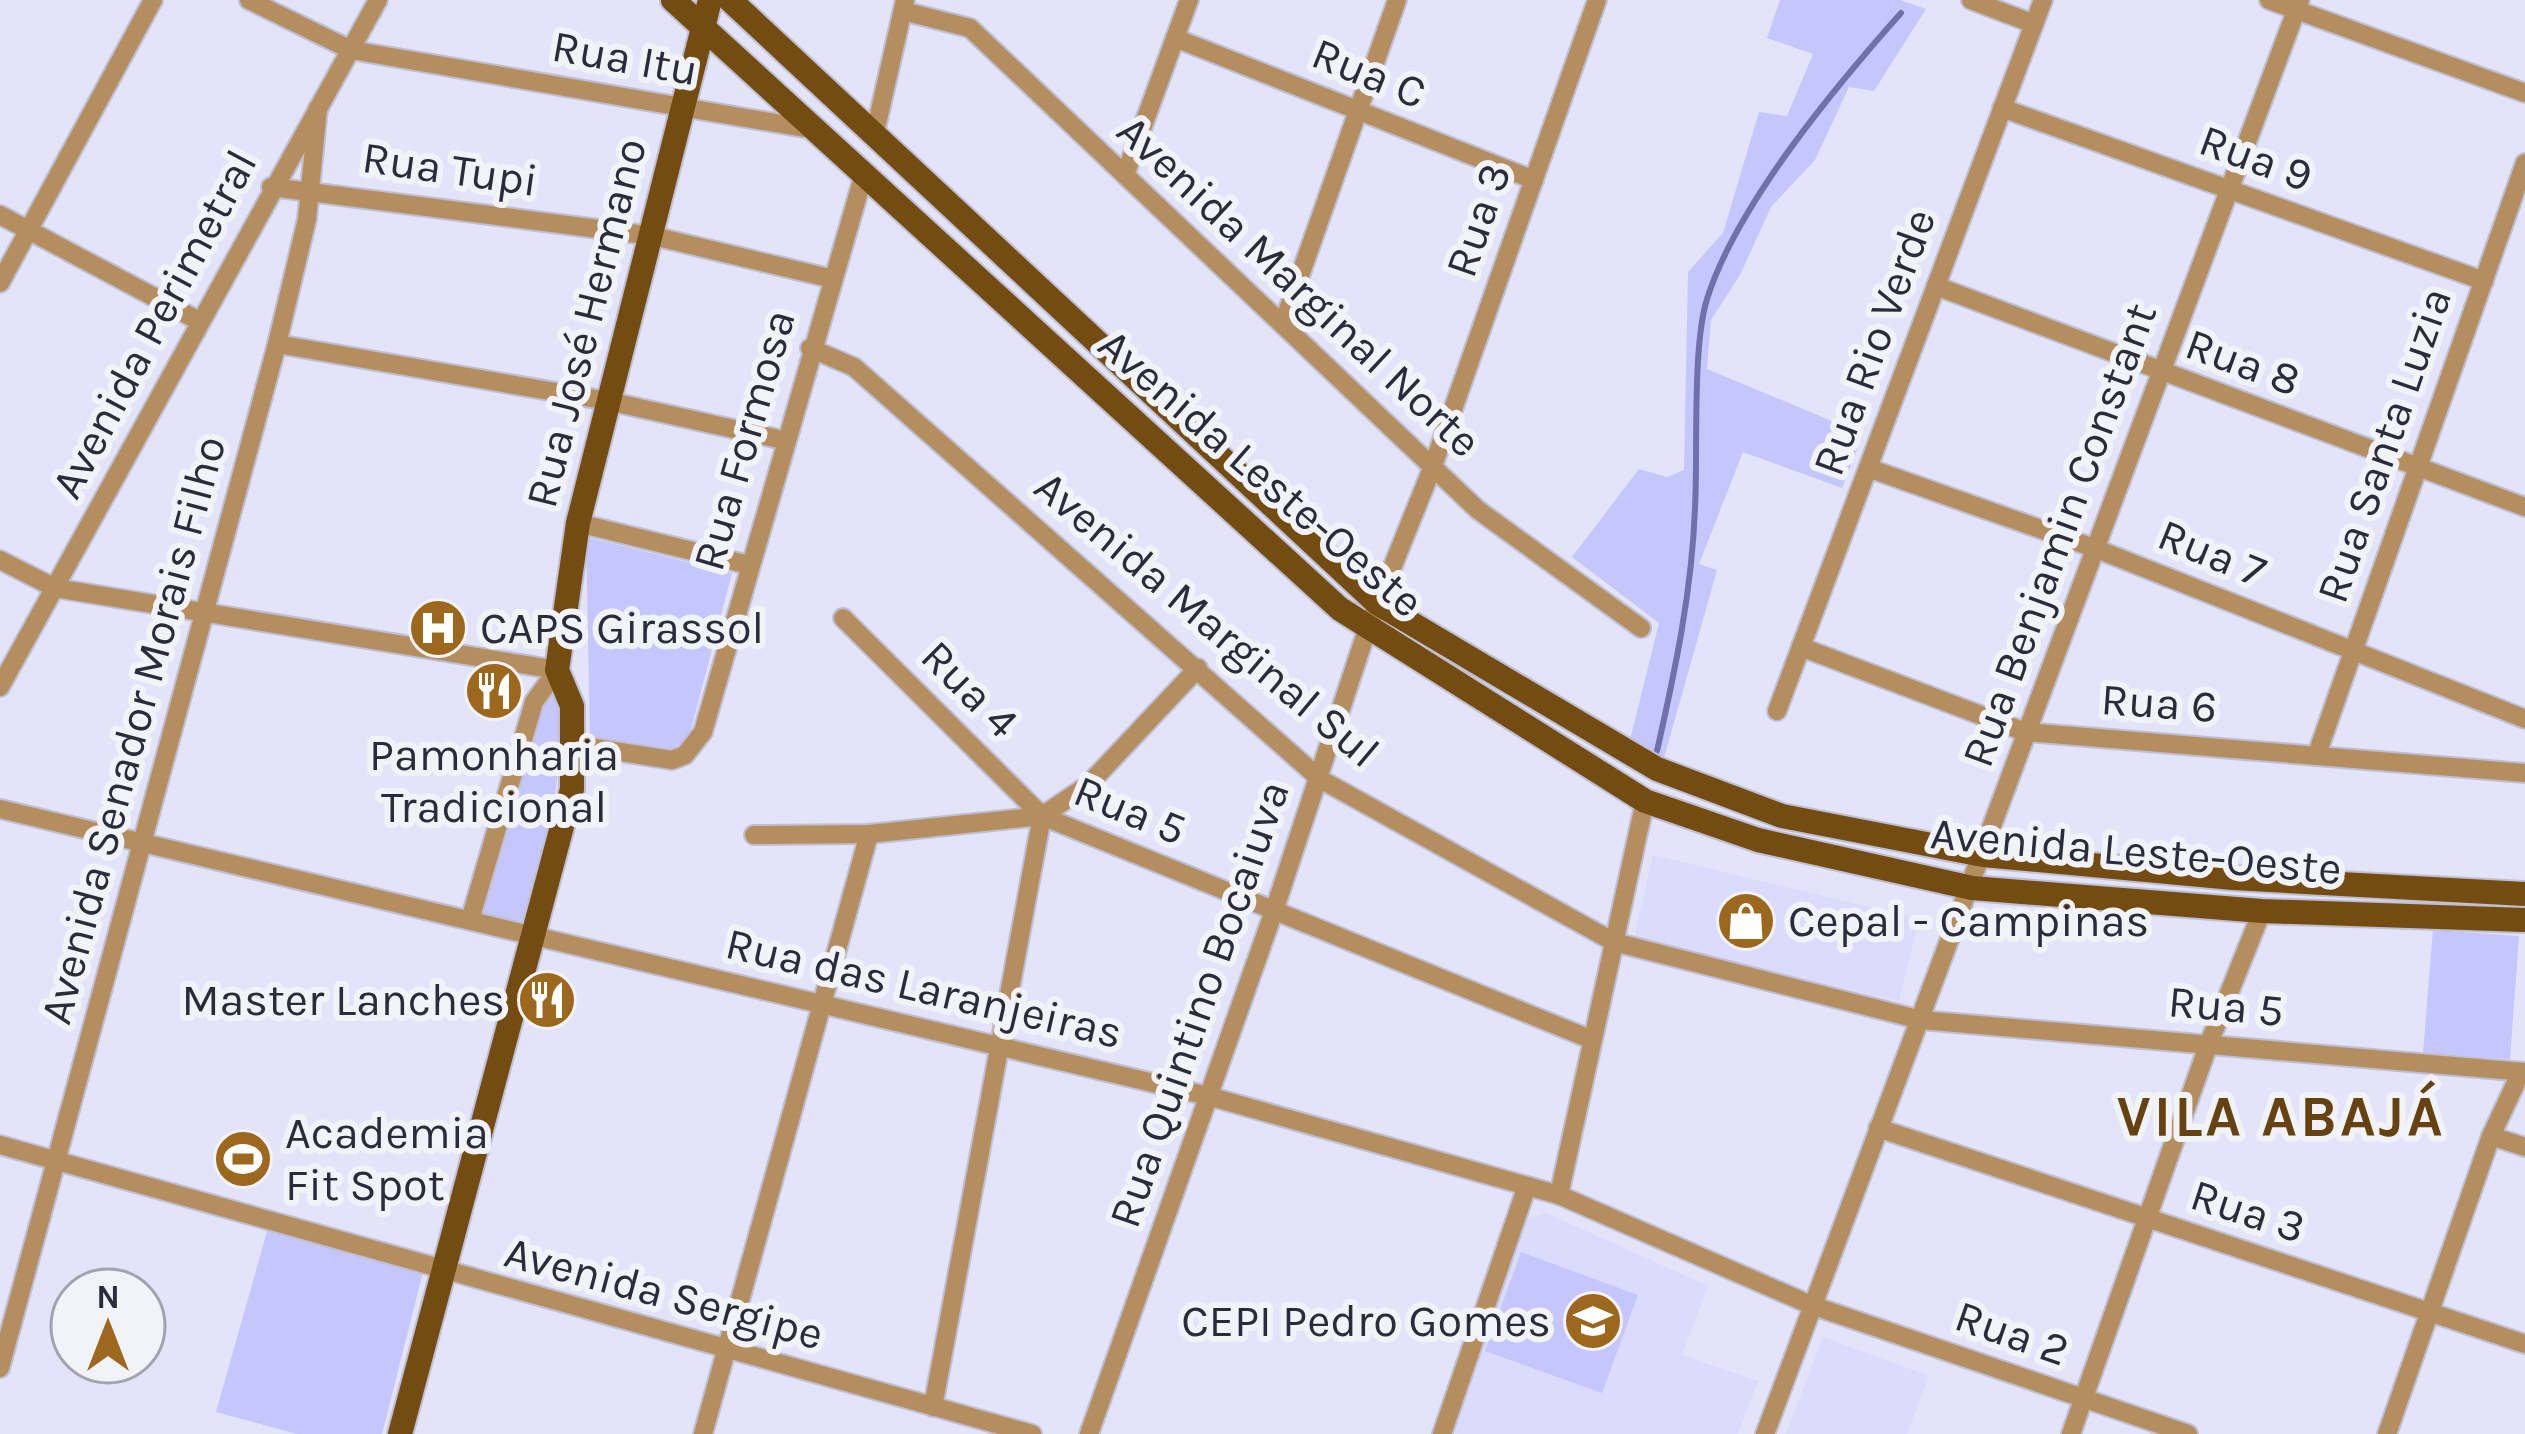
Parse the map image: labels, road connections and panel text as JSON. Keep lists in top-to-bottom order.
{
  "streets": {
    "main road": ["Rua José Hermano", "Avenida Leste-Oeste"],
    "street": [
      "Rua Itu",
      "Rua C",
      "Rua 9",
      "Rua Tupi",
      "Rua 3",
      "Avenida Marginal Norte",
      "Avenida Perimetral",
      "Rua Rio Verde",
      "Rua 8",
      "Rua Formosa",
      "Rua Santa Luzia",
      "Rua Benjamin Constant",
      "Rua 7",
      "Avenida Marginal Sul",
      "Rua 4",
      "Rua 6",
      "Avenida Senador Morais Filho",
      "Rua 5",
      "Rua das Laranjeiras",
      "Rua Quintino Bocaiuva",
      "Avenida Sergipe",
      "Rua 2"
    ]
  },
  "crossings": [
    ["Rua Itu", "Rua José Hermano"],
    ["Rua Itu", "Avenida Perimetral"],
    ["Rua Itu", "Avenida Leste-Oeste"],
    ["Rua C", "Rua 3"],
    ["Rua 9", "Rua Rio Verde"],
    ["Rua 9", "Rua Santa Luzia"],
    ["Rua 9", "Rua Benjamin Constant"],
    ["Rua Tupi", "Rua José Hermano"],
    ["Rua Tupi", "Avenida Perimetral"],
    ["Rua Tupi", "Rua Formosa"],
    ["Rua Tupi", "Avenida Senador Morais Filho"],
    ["Rua 3", "Avenida Marginal Norte"],
    ["Rua 3", "Rua Benjamin Constant"],
    ["Rua 3", "Rua Quintino Bocaiuva"],
    ["Avenida Marginal Norte", "Rua Quintino Bocaiuva"],
    ["Rua José Hermano", "Rua Formosa"],
    ["Rua José Hermano", "Avenida Leste-Oeste"],
    ["Rua José Hermano", "Rua das Laranjeiras"],
    ["Rua José Hermano", "Avenida Sergipe"],
    ["Avenida Perimetral", "Avenida Senador Morais Filho"],
    ["Rua Rio Verde", "Rua 8"],
    ["Rua Rio Verde", "Rua 7"],
    ["Rua Rio Verde", "Rua 6"],
    ["Rua 8", "Rua Santa Luzia"],
    ["Rua 8", "Rua Benjamin Constant"],
    ["Rua Formosa", "Avenida Leste-Oeste"],
    ["Rua Formosa", "Avenida Marginal Sul"],
    ["Rua Santa Luzia", "Rua 7"],
    ["Rua Santa Luzia", "Rua 6"],
    ["Avenida Leste-Oeste", "Rua Benjamin Constant"],
    ["Avenida Leste-Oeste", "Rua Quintino Bocaiuva"],
    ["Rua Benjamin Constant", "Rua 7"],
    ["Rua Benjamin Constant", "Avenida Marginal Sul"],
    ["Rua Benjamin Constant", "Rua 6"],
    ["Rua Benjamin Constant", "Rua 5"],
    ["Rua Benjamin Constant", "Rua das Laranjeiras"],
    ["Rua Benjamin Constant", "Rua 2"],
    ["Avenida Marginal Sul", "Rua 5"],
    ["Avenida Marginal Sul", "Rua Quintino Bocaiuva"],
    ["Rua 4", "Rua 5"],
    ["Avenida Senador Morais Filho", "Rua das Laranjeiras"],
    ["Avenida Senador Morais Filho", "Avenida Sergipe"],
    ["Rua 5", "Rua Quintino Bocaiuva"],
    ["Rua das Laranjeiras", "Rua Quintino Bocaiuva"],
    ["Rua das Laranjeiras", "Rua 2"]
  ],
  "districts": ["VILA ABAJÁ"],
  "places": {
    "hospital": ["CAPS Girassol"],
    "restaurant": ["Pamonharia Tradicional", "Master Lanches"],
    "shop": ["Cepal - Campinas"],
    "sports": ["Academia Fit Spot"],
    "school or university": ["CEPI Pedro Gomes"]
  },
  "north": "top"
}
